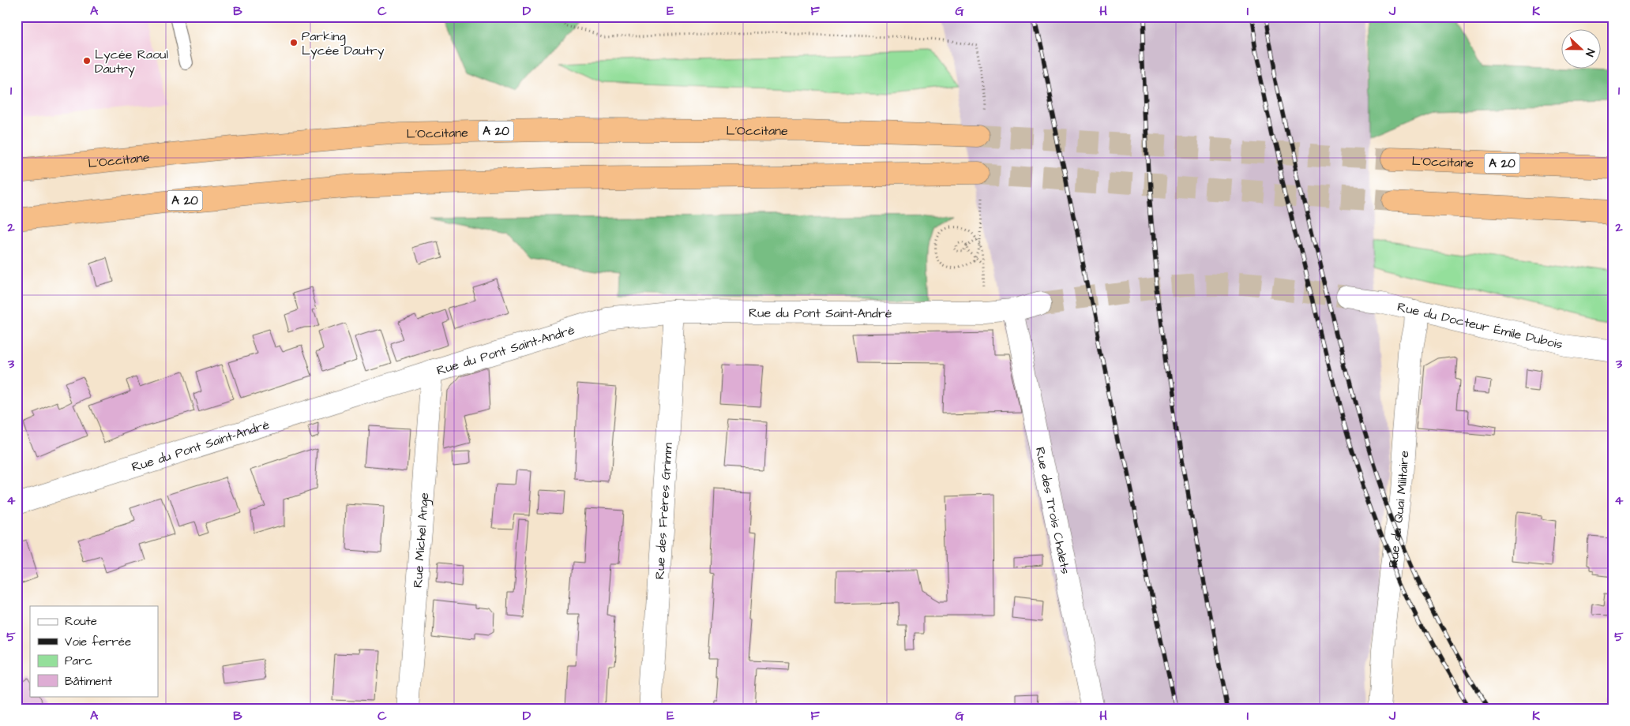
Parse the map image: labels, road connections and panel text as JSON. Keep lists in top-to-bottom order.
{
  "streets": {
    "highway": ["L'Occitane", "A 20"],
    "street": [
      "Rue du Pont Saint-André",
      "Rue du Docteur Émile Dubois",
      "Rue du Quai Militaire",
      "Rue des Frères Grimm",
      "Rue des Trois Chalets",
      "Rue Michel Ange"
    ]
  },
  "crossings": [
    ["Rue du Pont Saint-André", "Rue des Frères Grimm"],
    ["Rue du Pont Saint-André", "Rue des Trois Chalets"],
    ["Rue du Pont Saint-André", "Rue Michel Ange"],
    ["Rue du Docteur Émile Dubois", "Rue du Quai Militaire"]
  ],
  "places": ["Parking Lycée Dautry", "Lycée Raoul Dautry"],
  "legend": [
    "Route",
    "Voie ferrée",
    "Parc",
    "Bâtiment"
  ],
  "north": "right",
  "grid": {
    "columns": [
      "A",
      "B",
      "C",
      "D",
      "E",
      "F",
      "G",
      "H",
      "I",
      "J",
      "K"
    ],
    "rows": [
      "1",
      "2",
      "3",
      "4",
      "5"
    ]
  }
}
